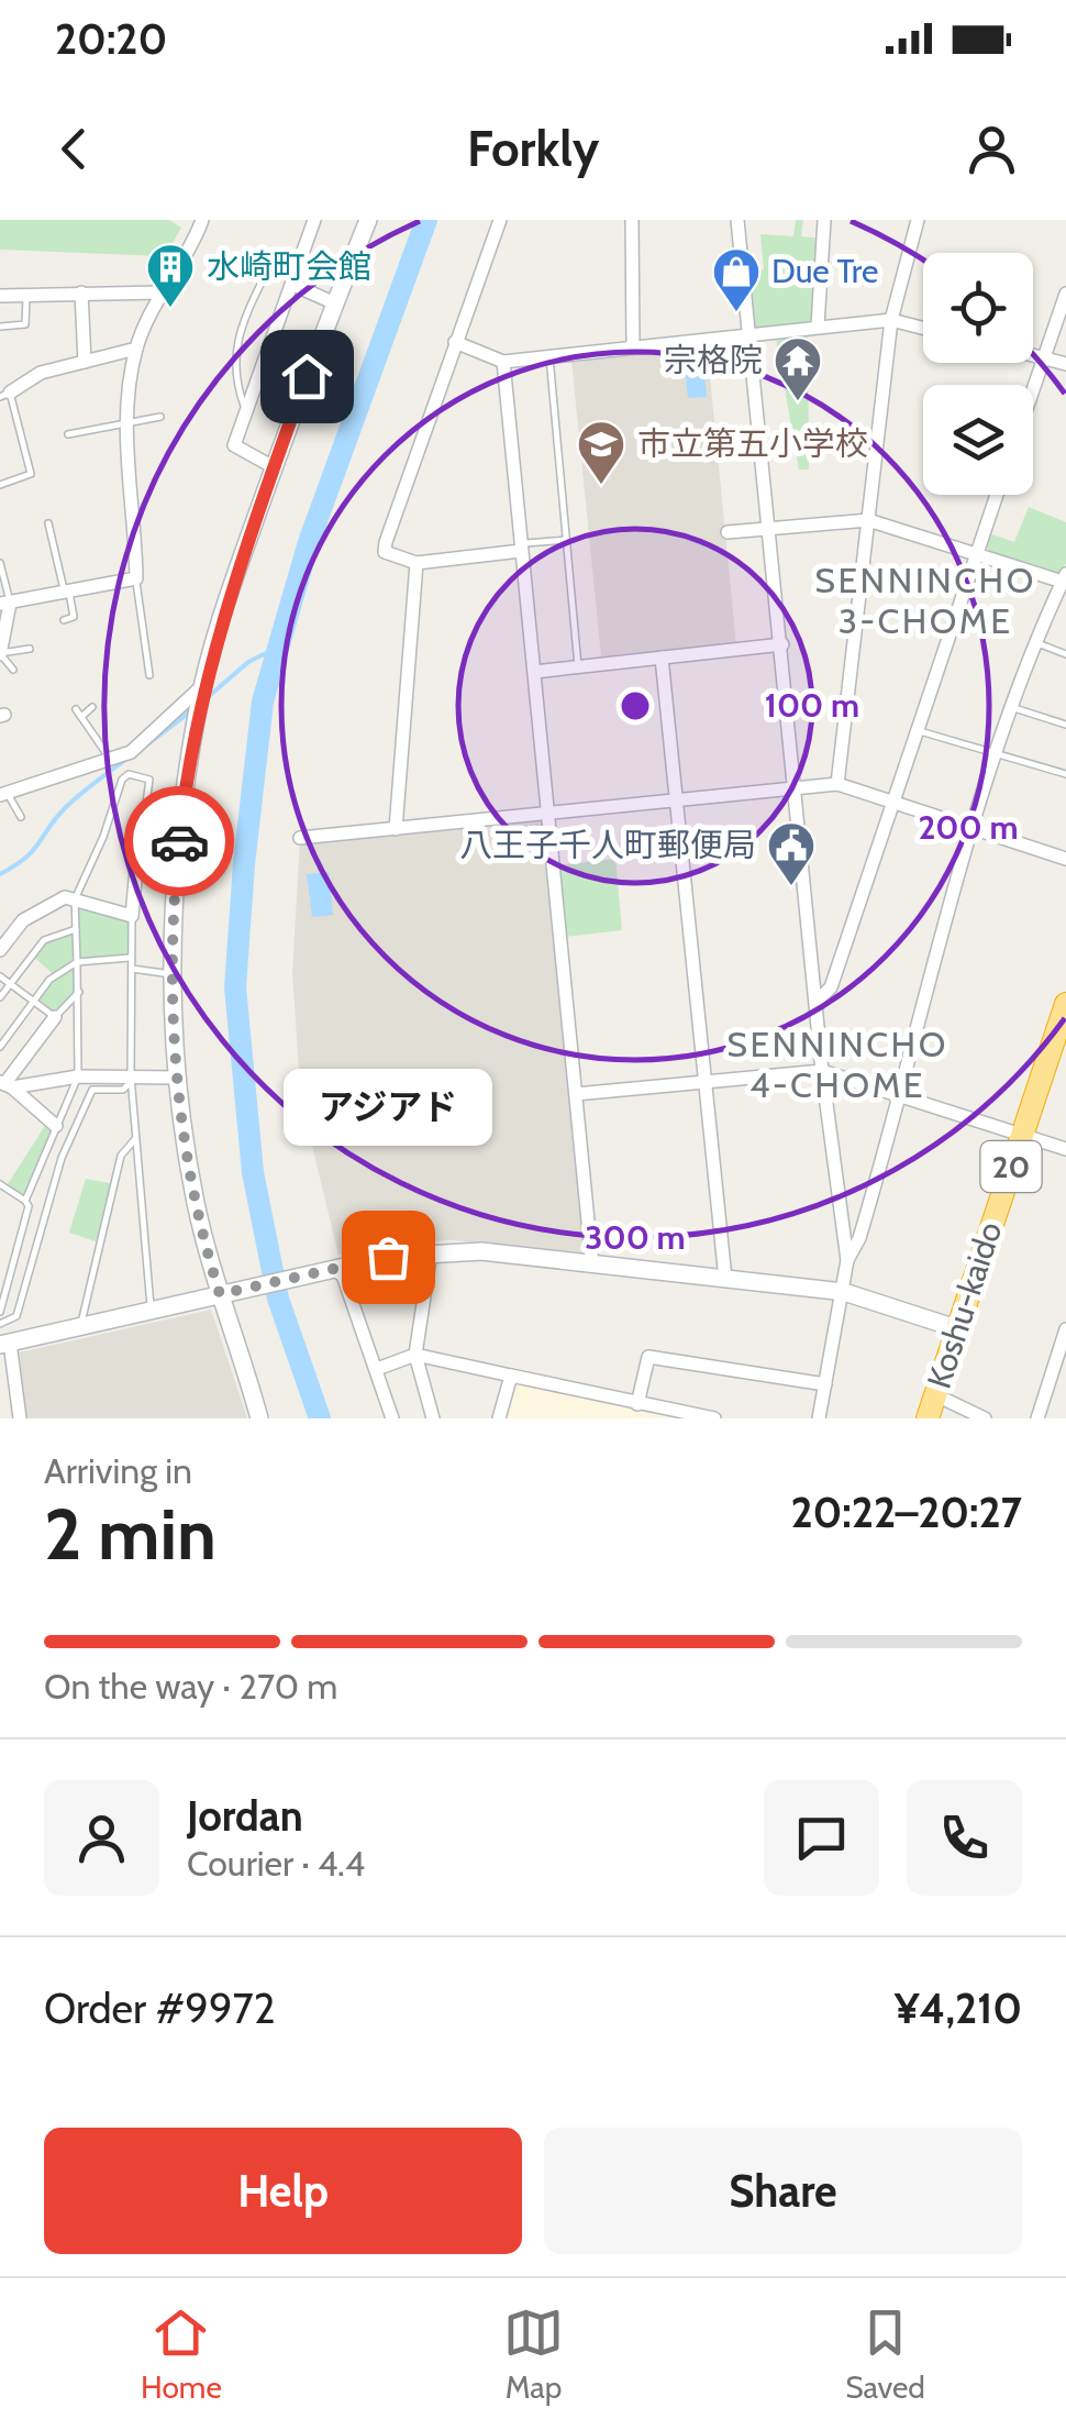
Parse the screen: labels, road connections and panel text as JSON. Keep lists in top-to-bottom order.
{
  "streets": {
    "highway": ["20", "Koshu-kaido"]
  },
  "districts": ["SENNINCHO 3-CHOME", "SENNINCHO 4-CHOME"],
  "places": {
    "building": ["水崎町会館"],
    "shop": ["Due Tre"],
    "temple": ["宗格院"],
    "school or university": ["市立第五小学校"],
    "public building": ["八王子千人町郵便局"],
    "other": ["アジアド"]
  },
  "page": {
    "status": "20:20",
    "header": "Forkly",
    "bubble": "アジアド",
    "heading": ["2 min", "Arriving in", "20:22–20:27"],
    "panel": [
      "Jordan",
      "Courier · 4.4",
      "Order #9972",
      "¥4,210"
    ],
    "bar": "On the way · 270 m",
    "buttons": ["Help", "Share"],
    "tabs": ["Home", "Map", "Saved"]
  },
  "rings": ["100 m", "200 m", "300 m"]
}
